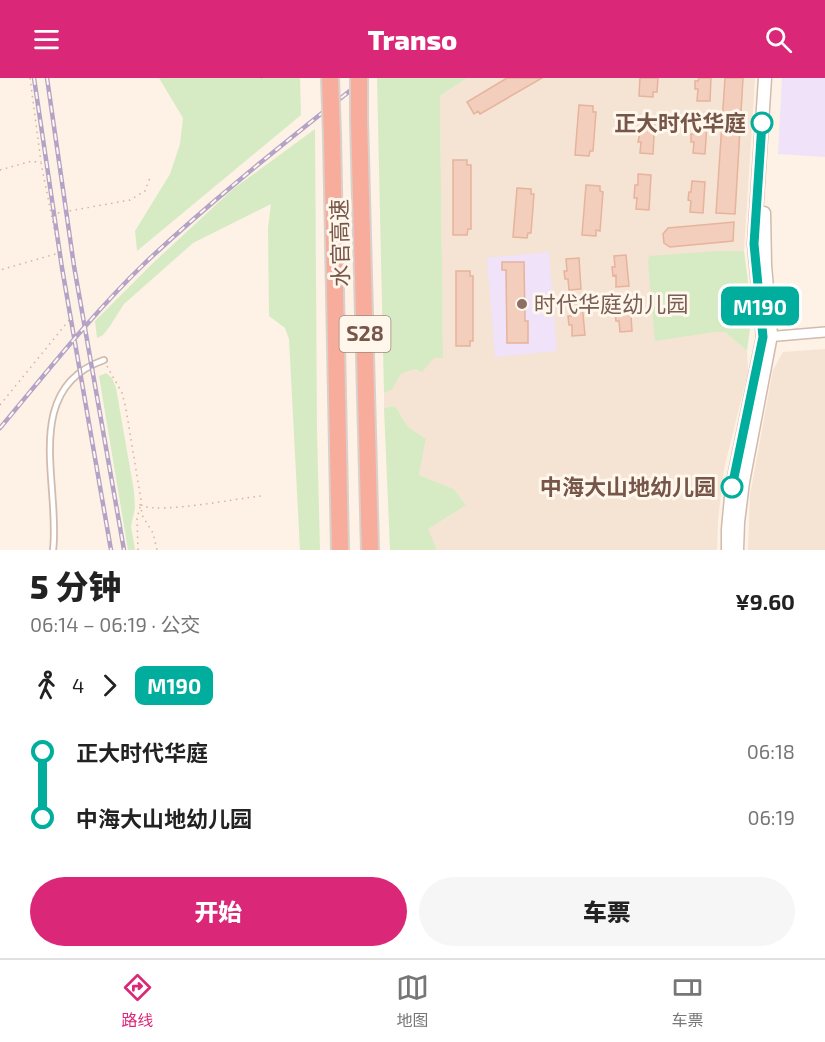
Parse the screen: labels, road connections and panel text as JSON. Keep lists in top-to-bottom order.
{
  "streets": {
    "highway": ["水官高速", "S28"]
  },
  "places": ["正大时代华庭", "时代华庭幼儿园", "中海大山地幼儿园"],
  "lines": ["bus line M190"],
  "page": {
    "header": "Transo",
    "on_map": "M190",
    "heading": ["5 分钟", "06:14 – 06:19 · 公交", "¥9.60"],
    "legs": ["4", "M190"],
    "list": [
      {
        "name": "正大时代华庭",
        "value": "06:18"
      },
      {
        "name": "中海大山地幼儿园",
        "value": "06:19"
      }
    ],
    "buttons": ["开始", "车票"],
    "tabs": ["路线", "地图", "车票"]
  }
}
